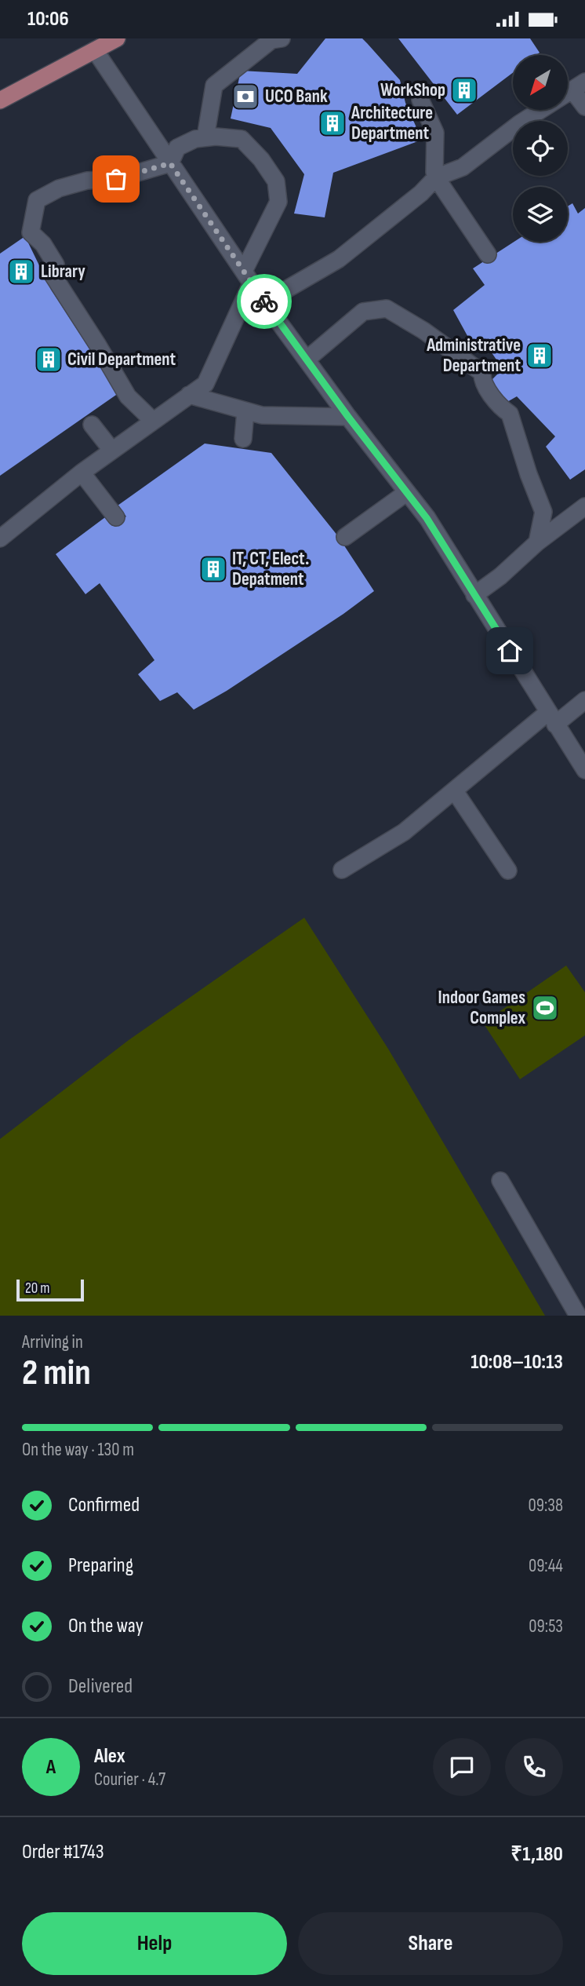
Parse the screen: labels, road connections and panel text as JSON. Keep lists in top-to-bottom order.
{
  "places": {
    "building": [
      "WorkShop",
      "Architecture Department",
      "Library",
      "Administrative Department",
      "Civil Department",
      "IT, CT, Elect. Depatment"
    ],
    "bank": ["UCO Bank"],
    "sports": ["Indoor Games Complex"]
  },
  "scale_bar": "20 m",
  "north": "bottom left",
  "page": {
    "status": "10:06",
    "scale": "20 m",
    "heading": ["2 min", "Arriving in", "10:08–10:13"],
    "panel": [
      "Alex",
      "Courier · 4.7",
      "Order #1743",
      "₹1,180"
    ],
    "bar": "On the way · 130 m",
    "list": [
      ["Confirmed", "09:38"],
      ["Preparing", "09:44"],
      ["On the way", "09:53"],
      "Delivered"
    ],
    "round": "A",
    "buttons": ["Help", "Share"]
  }
}
